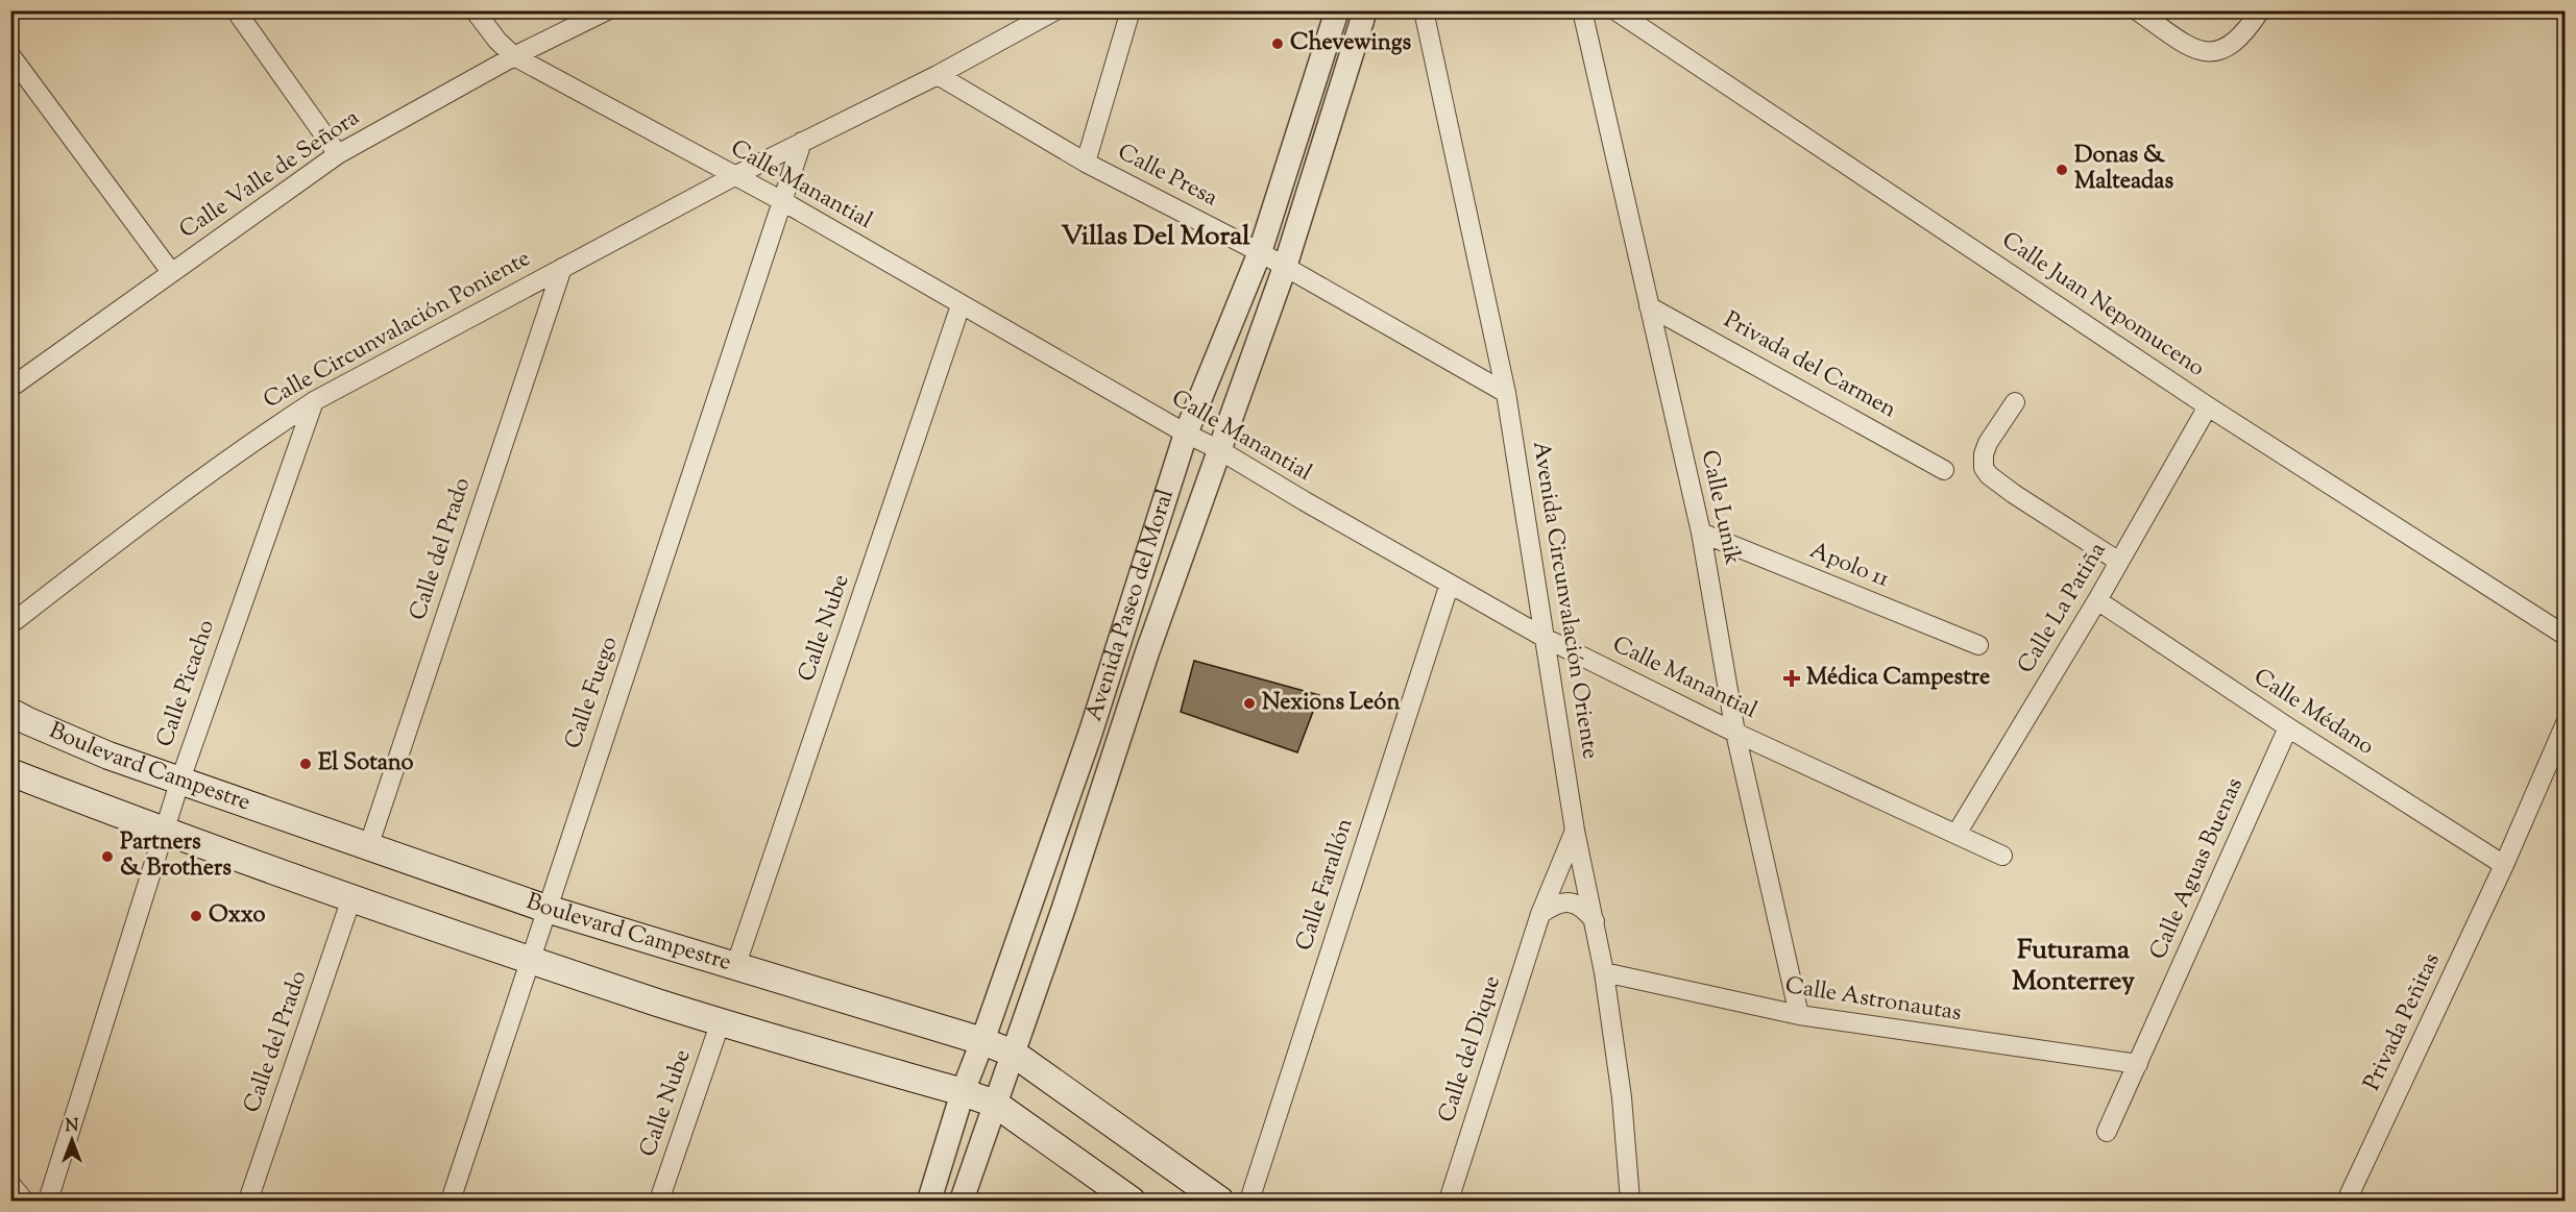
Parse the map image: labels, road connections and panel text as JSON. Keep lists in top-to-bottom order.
{
  "streets": {
    "main road": ["Boulevard Campestre"],
    "street": [
      "Calle Valle de Señora",
      "Calle Presa",
      "Calle Manantial",
      "Calle Juan Nepomuceno",
      "Calle Circunvalación Poniente",
      "Privada del Carmen",
      "Calle Lunik",
      "Calle del Prado",
      "Apolo 11",
      "Avenida Circunvalación Oriente",
      "Avenida Paseo del Moral",
      "Calle La Patiña",
      "Calle Nube",
      "Calle Picacho",
      "Calle Fuego",
      "Calle Médano",
      "Calle Aguas Buenas",
      "Calle Farallón",
      "Calle Astronautas",
      "Privada Peñitas",
      "Calle del Dique"
    ]
  },
  "crossings": [
    ["Calle Valle de Señora", "Calle Manantial"],
    ["Calle Presa", "Calle Circunvalación Poniente"],
    ["Calle Presa", "Avenida Circunvalación Oriente"],
    ["Calle Presa", "Avenida Paseo del Moral"],
    ["Calle Manantial", "Calle Circunvalación Poniente"],
    ["Calle Manantial", "Calle Lunik"],
    ["Calle Manantial", "Avenida Circunvalación Oriente"],
    ["Calle Manantial", "Avenida Paseo del Moral"],
    ["Calle Manantial", "Calle La Patiña"],
    ["Calle Manantial", "Calle Nube"],
    ["Calle Manantial", "Calle Fuego"],
    ["Calle Manantial", "Calle Farallón"],
    ["Calle Juan Nepomuceno", "Calle La Patiña"],
    ["Calle Circunvalación Poniente", "Calle del Prado"],
    ["Calle Circunvalación Poniente", "Calle Picacho"],
    ["Privada del Carmen", "Calle Lunik"],
    ["Calle Lunik", "Apolo 11"],
    ["Calle Lunik", "Calle Astronautas"],
    ["Calle del Prado", "Boulevard Campestre"],
    ["Avenida Circunvalación Oriente", "Calle Astronautas"],
    ["Avenida Circunvalación Oriente", "Calle del Dique"],
    ["Avenida Paseo del Moral", "Boulevard Campestre"],
    ["Calle La Patiña", "Calle Médano"],
    ["Calle Nube", "Boulevard Campestre"],
    ["Calle Picacho", "Boulevard Campestre"],
    ["Calle Fuego", "Boulevard Campestre"],
    ["Calle Médano", "Calle Aguas Buenas"],
    ["Calle Médano", "Privada Peñitas"],
    ["Calle Aguas Buenas", "Calle Astronautas"]
  ],
  "districts": ["Villas Del Moral", "Futurama Monterrey"],
  "places": {
    "other": [
      "Chevewings",
      "Donas & Malteadas",
      "Nexions León",
      "El Sotano",
      "Partners & Brothers",
      "Oxxo"
    ],
    "health": ["Médica Campestre"]
  },
  "north": "top"
}
